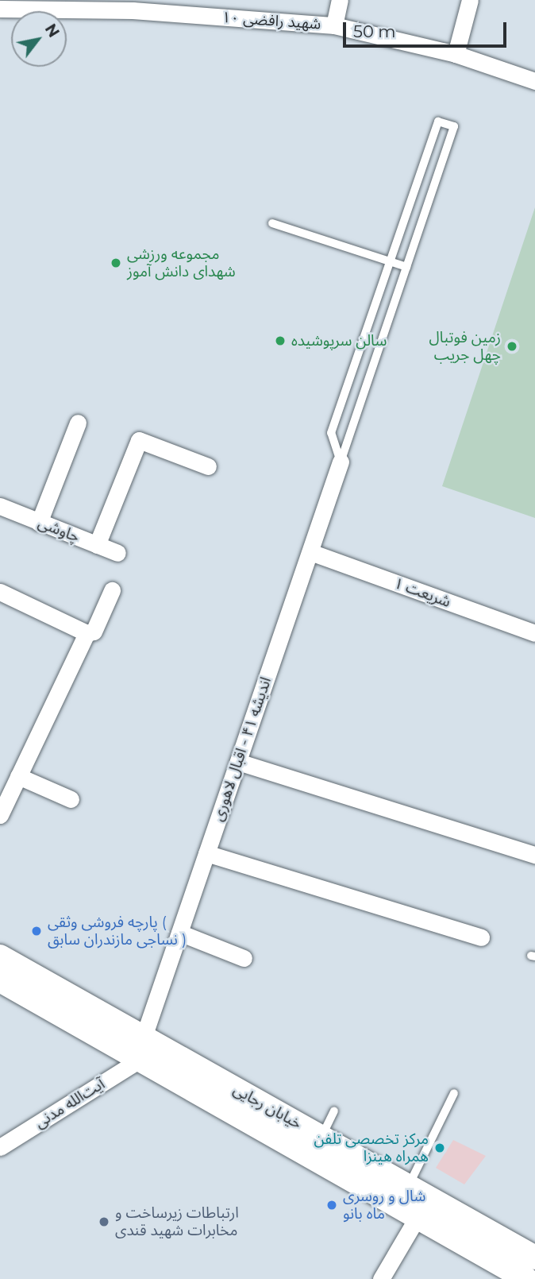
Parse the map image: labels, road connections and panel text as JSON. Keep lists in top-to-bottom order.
{
  "streets": {
    "main road": ["خیابان رجایی"],
    "street": [
      "شهید رافضی ۱۰",
      "چاوشی",
      "شریعت ۱",
      "اندیشه ۴۱ - اقبال لاهوری",
      "آیت‌الله مدنی"
    ]
  },
  "crossings": [
    ["شریعت ۱", "اندیشه ۴۱ - اقبال لاهوری"],
    ["اندیشه ۴۱ - اقبال لاهوری", "آیت‌الله مدنی"],
    ["اندیشه ۴۱ - اقبال لاهوری", "خیابان رجایی"],
    ["آیت‌الله مدنی", "خیابان رجایی"]
  ],
  "places": [
    "مجموعه ورزشی شهدای دانش آموز",
    "سالن سرپوشیده",
    "زمین فوتبال چهل جریب",
    "پارچه فروشی وثقی ( نساجی مازندران سابق )",
    "مرکز تخصصی تلفن همراه هینزا",
    "شال و روسری ماه بانو",
    "ارتباطات زیرساخت و مخابرات شهید قندی"
  ],
  "scale_bar": "50 m",
  "north": "top right"
}
